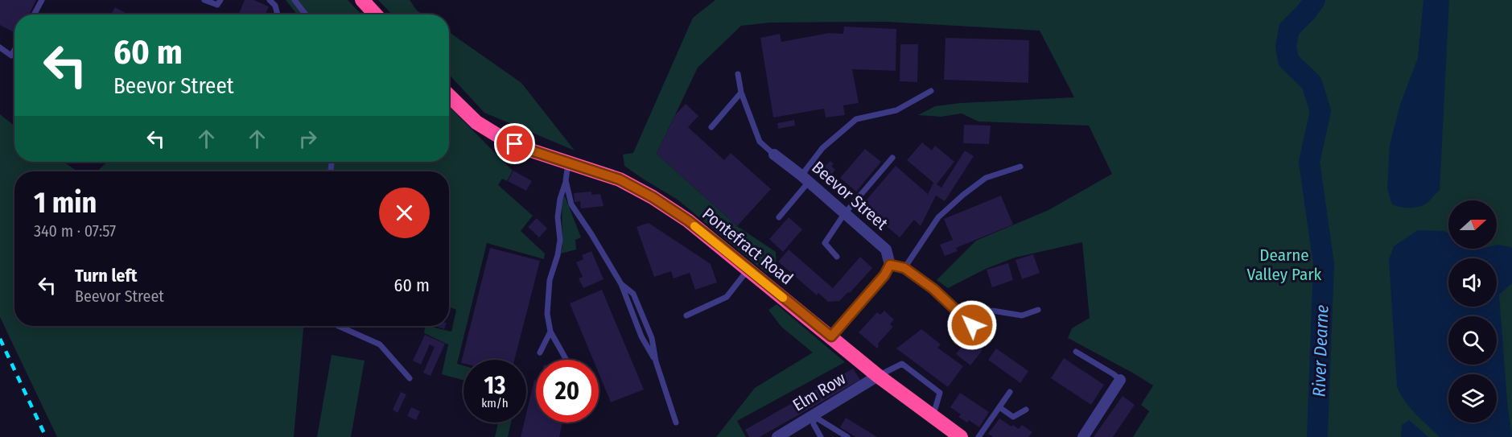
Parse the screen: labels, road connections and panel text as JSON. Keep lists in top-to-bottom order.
{
  "streets": {
    "highway": ["Pontefract Road"],
    "street": ["Beevor Street", "Elm Row"]
  },
  "crossings": [
    ["Pontefract Road", "Elm Row"]
  ],
  "water": ["River Dearne"],
  "parks": ["Dearne Valley Park"],
  "north": "right",
  "page": {
    "turn": ["60 m", "Beevor Street"],
    "heading": ["1 min", "340 m · 07:57"],
    "list": [
      {
        "name": "Turn left",
        "note": "Beevor Street",
        "value": "60 m"
      }
    ],
    "speed": "13 km/h",
    "limit": "20"
  }
}
